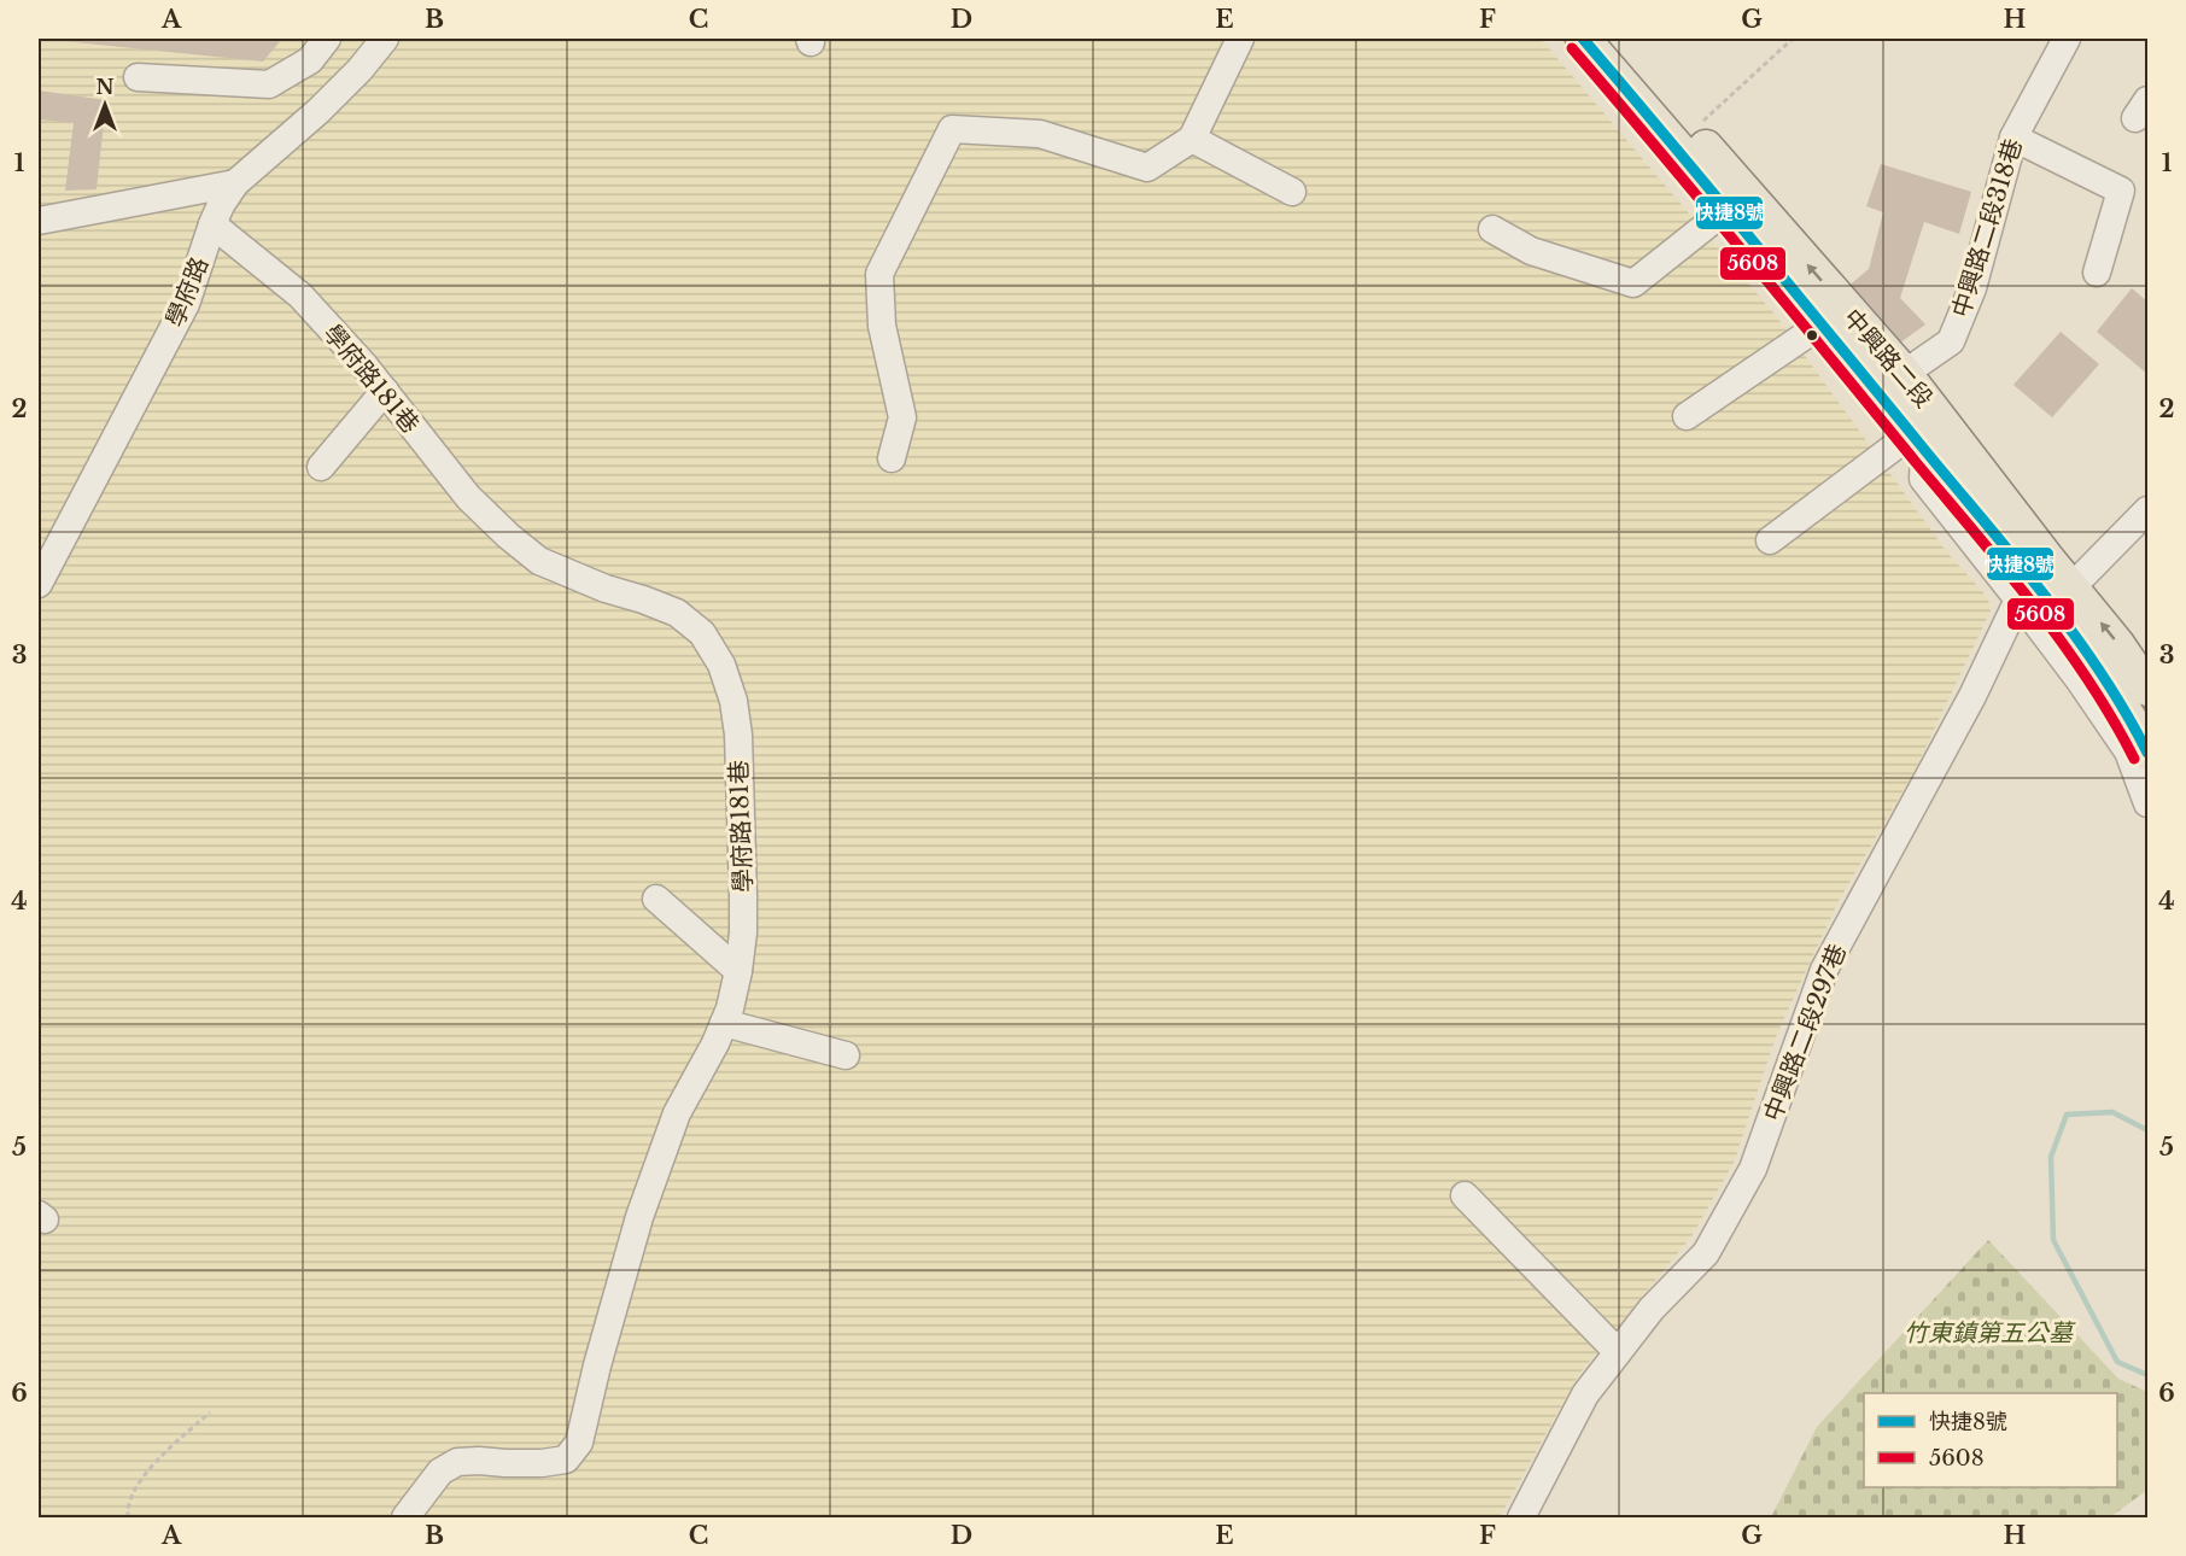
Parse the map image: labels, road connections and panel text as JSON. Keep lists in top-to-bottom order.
{
  "streets": {
    "main road": ["中興路二段"],
    "street": [
      "中興路二段318巷",
      "學府路",
      "學府路181巷",
      "中興路二段297巷"
    ]
  },
  "crossings": [
    ["中興路二段318巷", "中興路二段"],
    ["學府路", "學府路181巷"],
    ["中興路二段", "中興路二段297巷"]
  ],
  "parks": ["竹東鎮第五公墓"],
  "lines": ["transit line 快捷8號", "transit line 5608"],
  "legend": ["快捷8號", "5608"],
  "north": "top",
  "grid": {
    "columns": [
      "A",
      "B",
      "C",
      "D",
      "E",
      "F",
      "G",
      "H"
    ],
    "rows": [
      "1",
      "2",
      "3",
      "4",
      "5",
      "6"
    ]
  }
}
